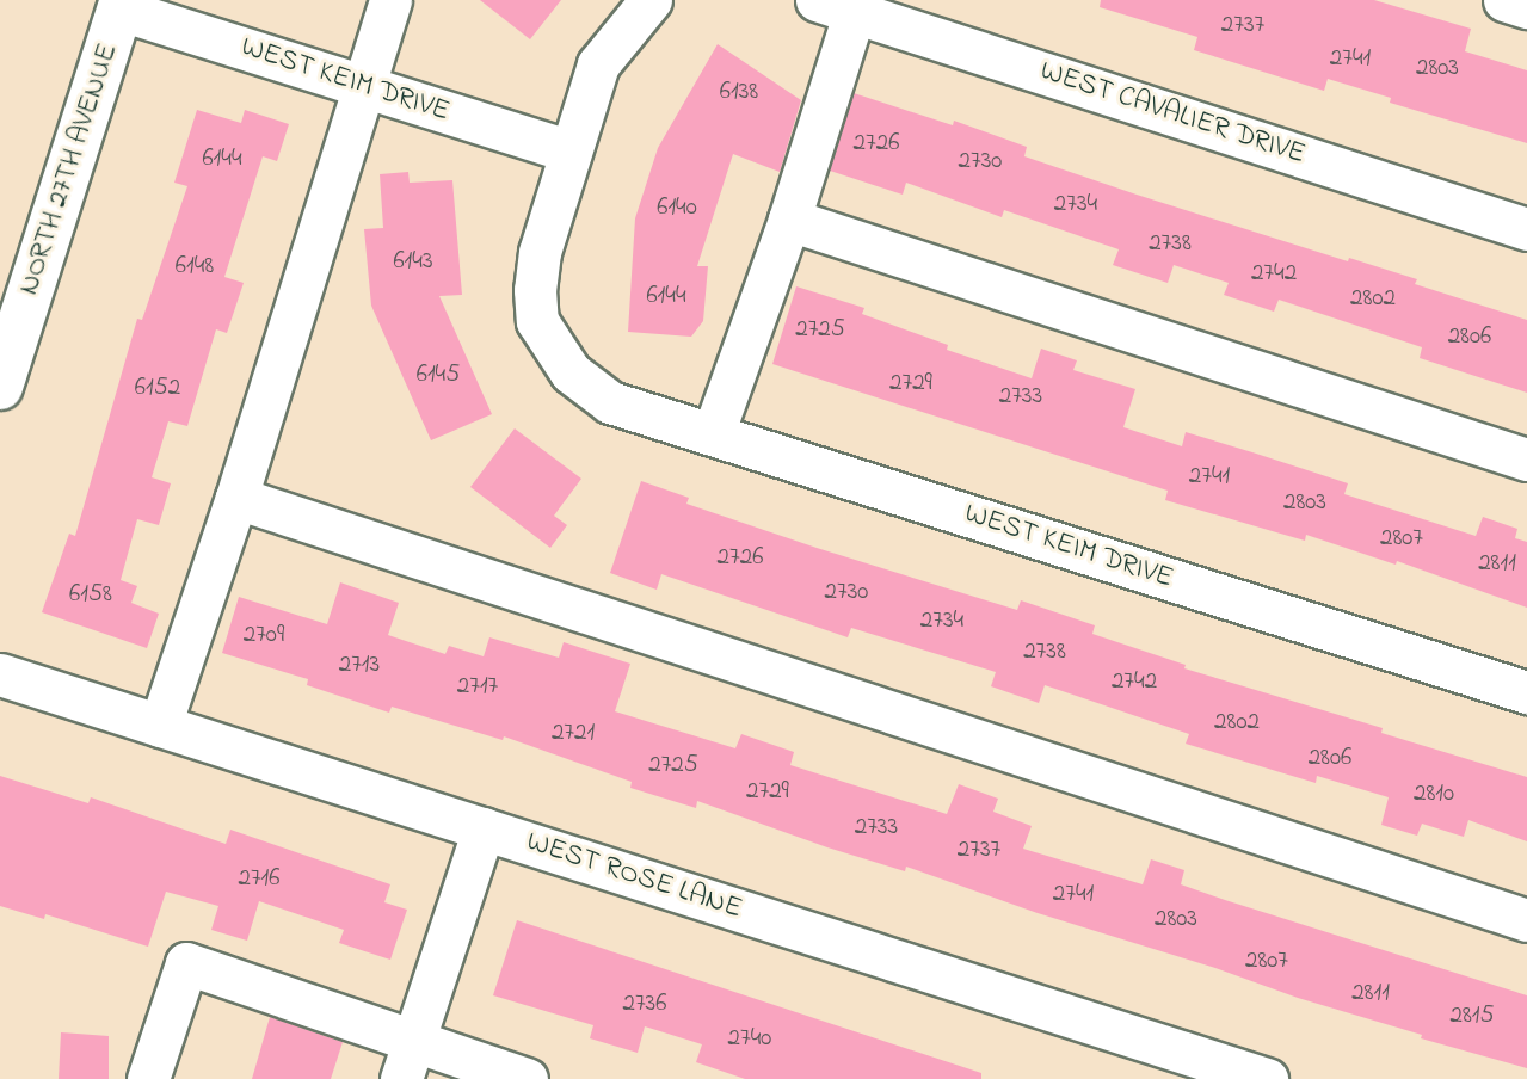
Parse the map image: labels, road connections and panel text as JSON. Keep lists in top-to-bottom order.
{
  "streets": {
    "main road": ["NORTH 27TH AVENUE"],
    "street": ["WEST KEIM DRIVE", "WEST CAVALIER DRIVE", "WEST ROSE LANE"]
  },
  "crossings": [
    ["WEST KEIM DRIVE", "NORTH 27TH AVENUE"]
  ],
  "house_numbers": [
    "2737",
    "2741",
    "2803",
    "6138",
    "2726",
    "6144",
    "2730",
    "2734",
    "6140",
    "2738",
    "6143",
    "6148",
    "2742",
    "6144",
    "2802",
    "2725",
    "2806",
    "6145",
    "2729",
    "6152",
    "2733",
    "2741",
    "2803",
    "2807",
    "2726",
    "2811",
    "2730",
    "6158",
    "2734",
    "2709",
    "2738",
    "2713",
    "2742",
    "2717",
    "2802",
    "2721",
    "2806",
    "2725",
    "2729",
    "2810",
    "2733",
    "2737",
    "2716",
    "2741",
    "2803",
    "2807",
    "2811",
    "2736",
    "2815",
    "2740"
  ]
}
